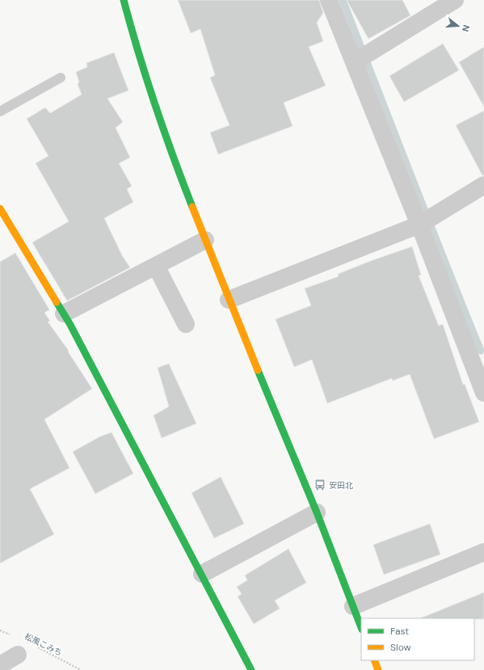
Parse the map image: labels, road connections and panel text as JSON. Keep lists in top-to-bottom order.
{
  "streets": {
    "path": ["松風こみち"]
  },
  "places": {
    "bus stop": ["安田北"]
  },
  "legend": ["Fast", "Slow"],
  "north": "right"
}
